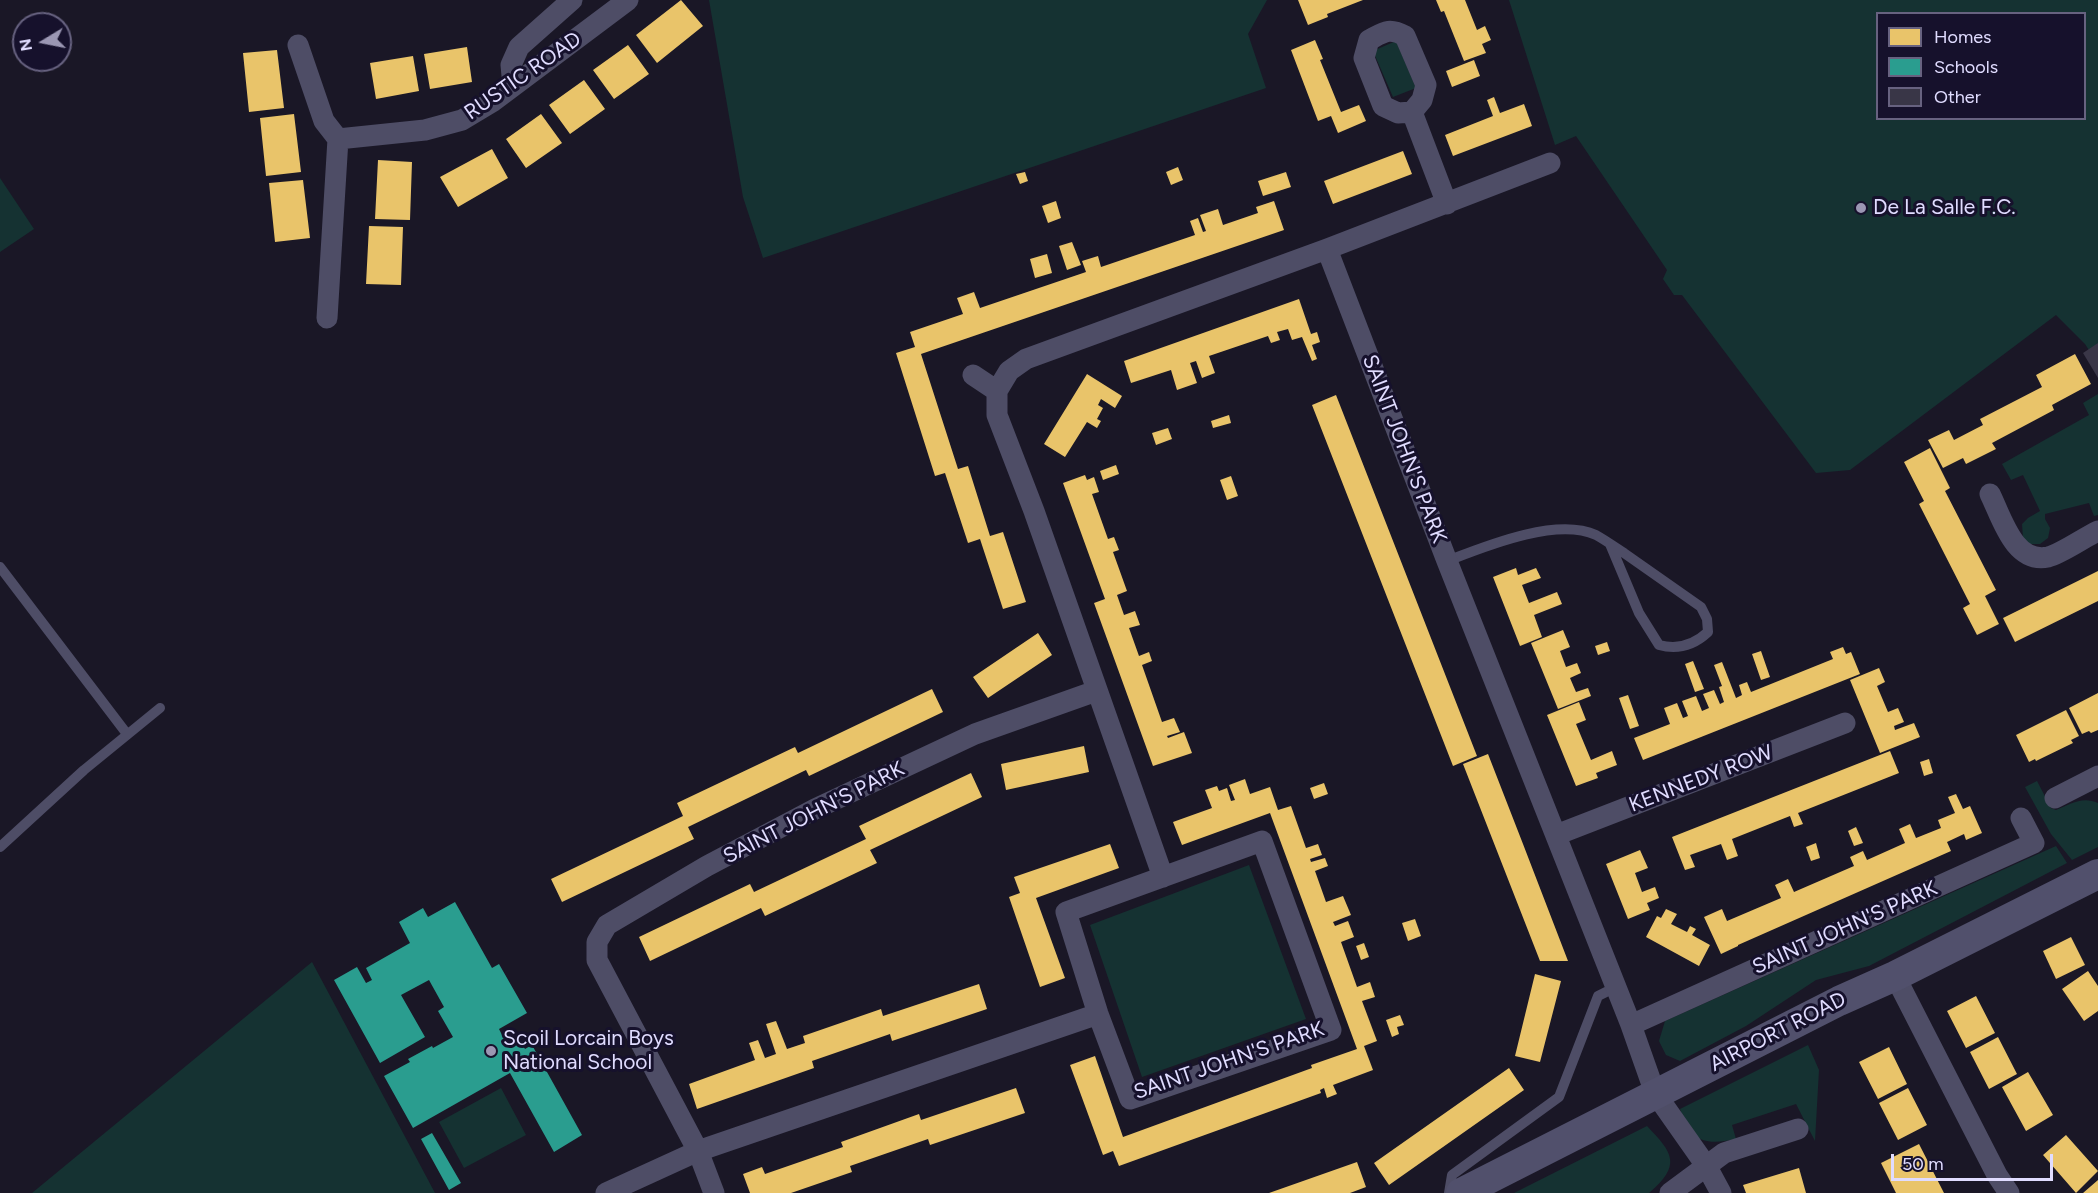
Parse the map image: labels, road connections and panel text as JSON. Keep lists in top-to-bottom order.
{
  "streets": {
    "main road": ["AIRPORT ROAD"],
    "street": ["RUSTIC ROAD", "SAINT JOHN'S PARK", "KENNEDY ROW"]
  },
  "crossings": [
    ["SAINT JOHN'S PARK", "KENNEDY ROW"],
    ["SAINT JOHN'S PARK", "AIRPORT ROAD"]
  ],
  "places": ["De La Salle F.C.", "Scoil Lorcain Boys National School"],
  "legend": ["Homes", "Schools", "Other"],
  "scale_bar": "50 m",
  "north": "left"
}
